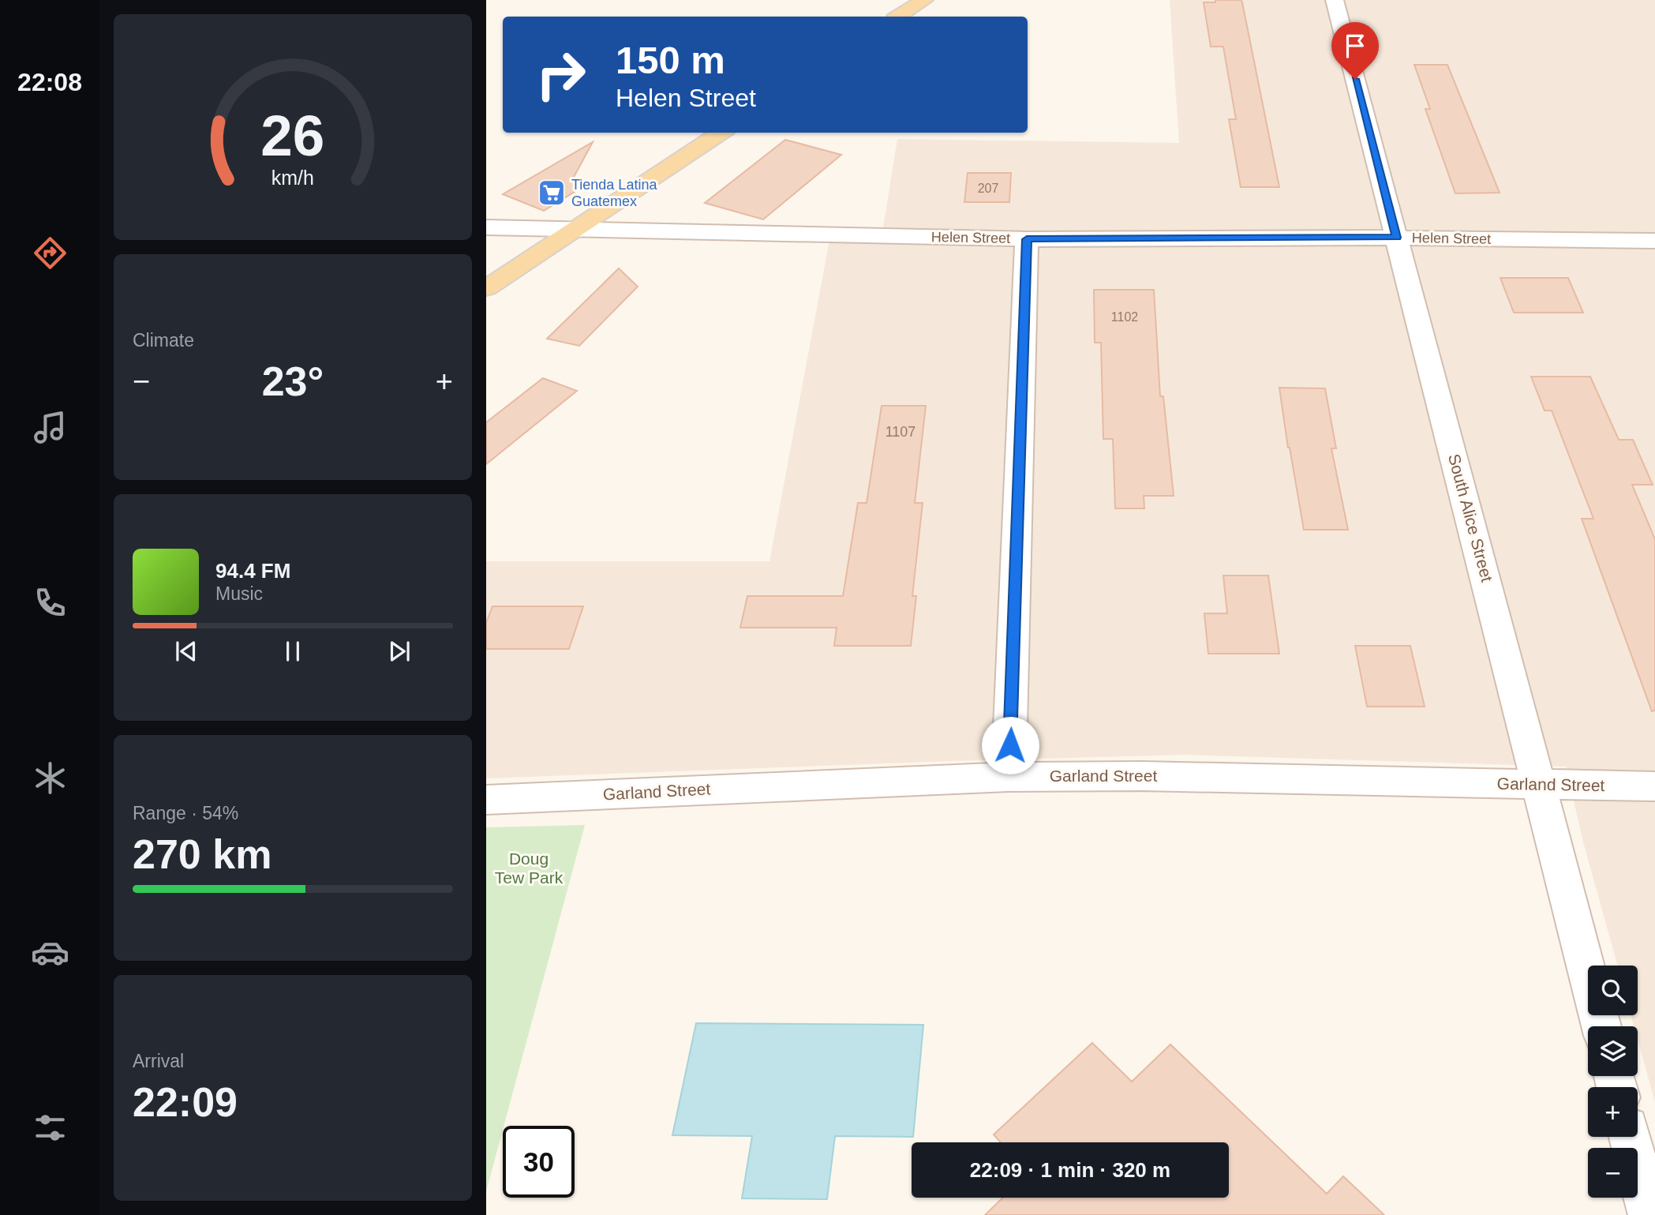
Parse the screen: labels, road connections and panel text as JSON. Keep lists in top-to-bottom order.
{
  "streets": {
    "street": ["Helen Street", "South Alice Street", "Garland Street"]
  },
  "crossings": [
    ["Helen Street", "South Alice Street"],
    ["South Alice Street", "Garland Street"]
  ],
  "parks": ["Doug Tew Park"],
  "places": {
    "supermarket": ["Tienda Latina Guatemex"]
  },
  "house_numbers": ["207", "1102", "1107"],
  "page": {
    "tabs": "22:08",
    "turn": ["150 m", "Helen Street"],
    "tile": [
      "Climate",
      ["Range · 54%", "270 km"],
      ["Arrival", "22:09"]
    ],
    "heat": ["−", "23°", "+"],
    "song": ["94.4 FM", "Music"],
    "map_buttons": ["+", "−"],
    "limit": "30",
    "trip": "22:09 · 1 min · 320 m",
    "gauge": ["26", "km/h"]
  }
}
